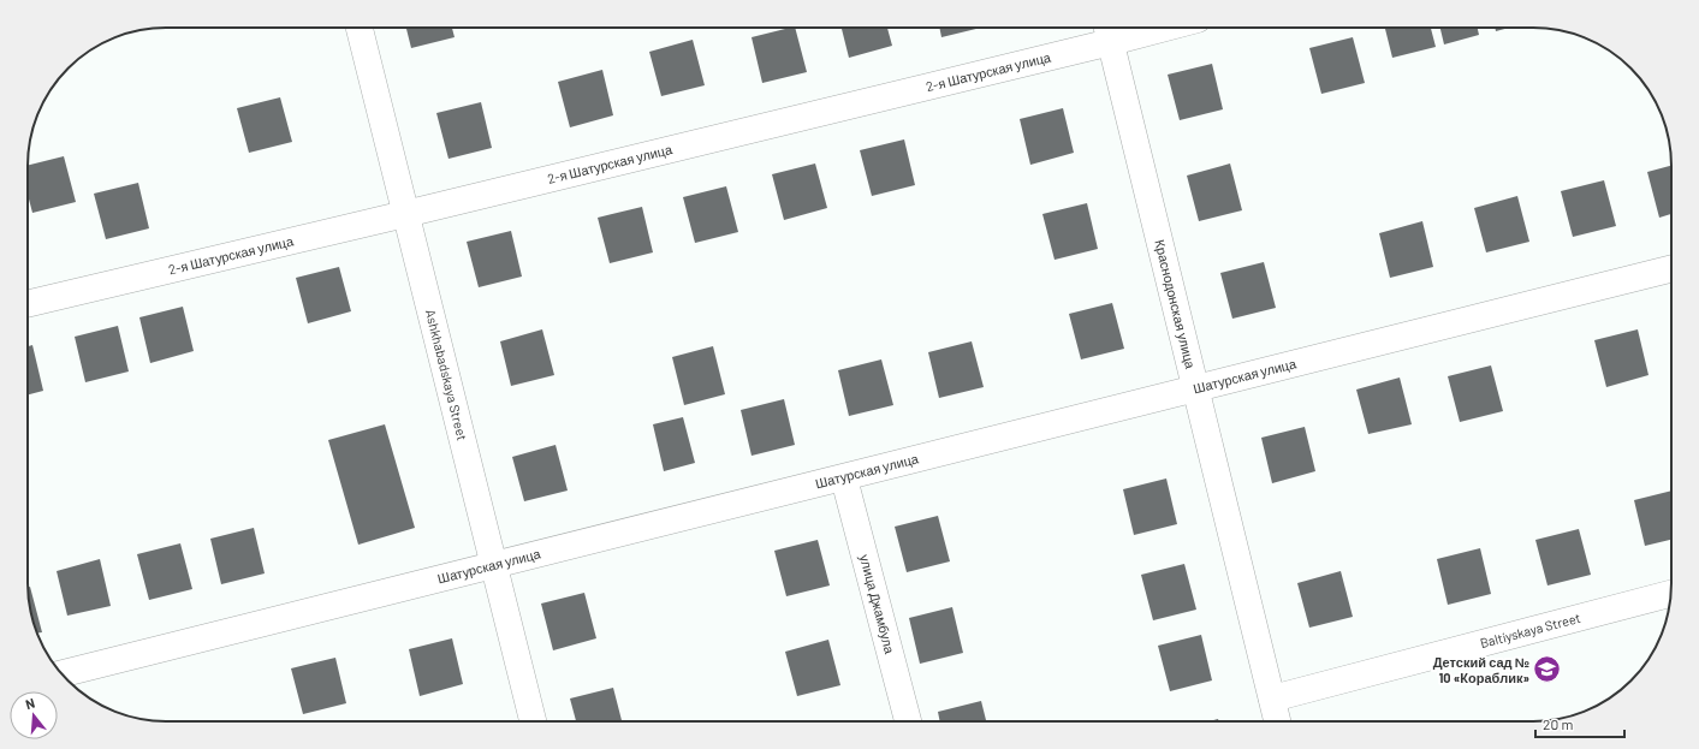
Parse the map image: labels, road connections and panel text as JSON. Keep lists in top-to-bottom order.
{
  "streets": {
    "street": [
      "2-я Шатурская улица",
      "Краснодонская улица",
      "Ashkhabadskaya Street",
      "Шатурская улица",
      "улица Джамбула",
      "Baltiyskaya Street"
    ]
  },
  "crossings": [
    ["2-я Шатурская улица", "Краснодонская улица"],
    ["2-я Шатурская улица", "Ashkhabadskaya Street"],
    ["Краснодонская улица", "Шатурская улица"],
    ["Краснодонская улица", "Baltiyskaya Street"],
    ["Ashkhabadskaya Street", "Шатурская улица"],
    ["Шатурская улица", "улица Джамбула"]
  ],
  "places": {
    "school or university": ["Детский сад № 10 «Кораблик»"]
  },
  "scale_bar": "20 m",
  "north": "top"
}
